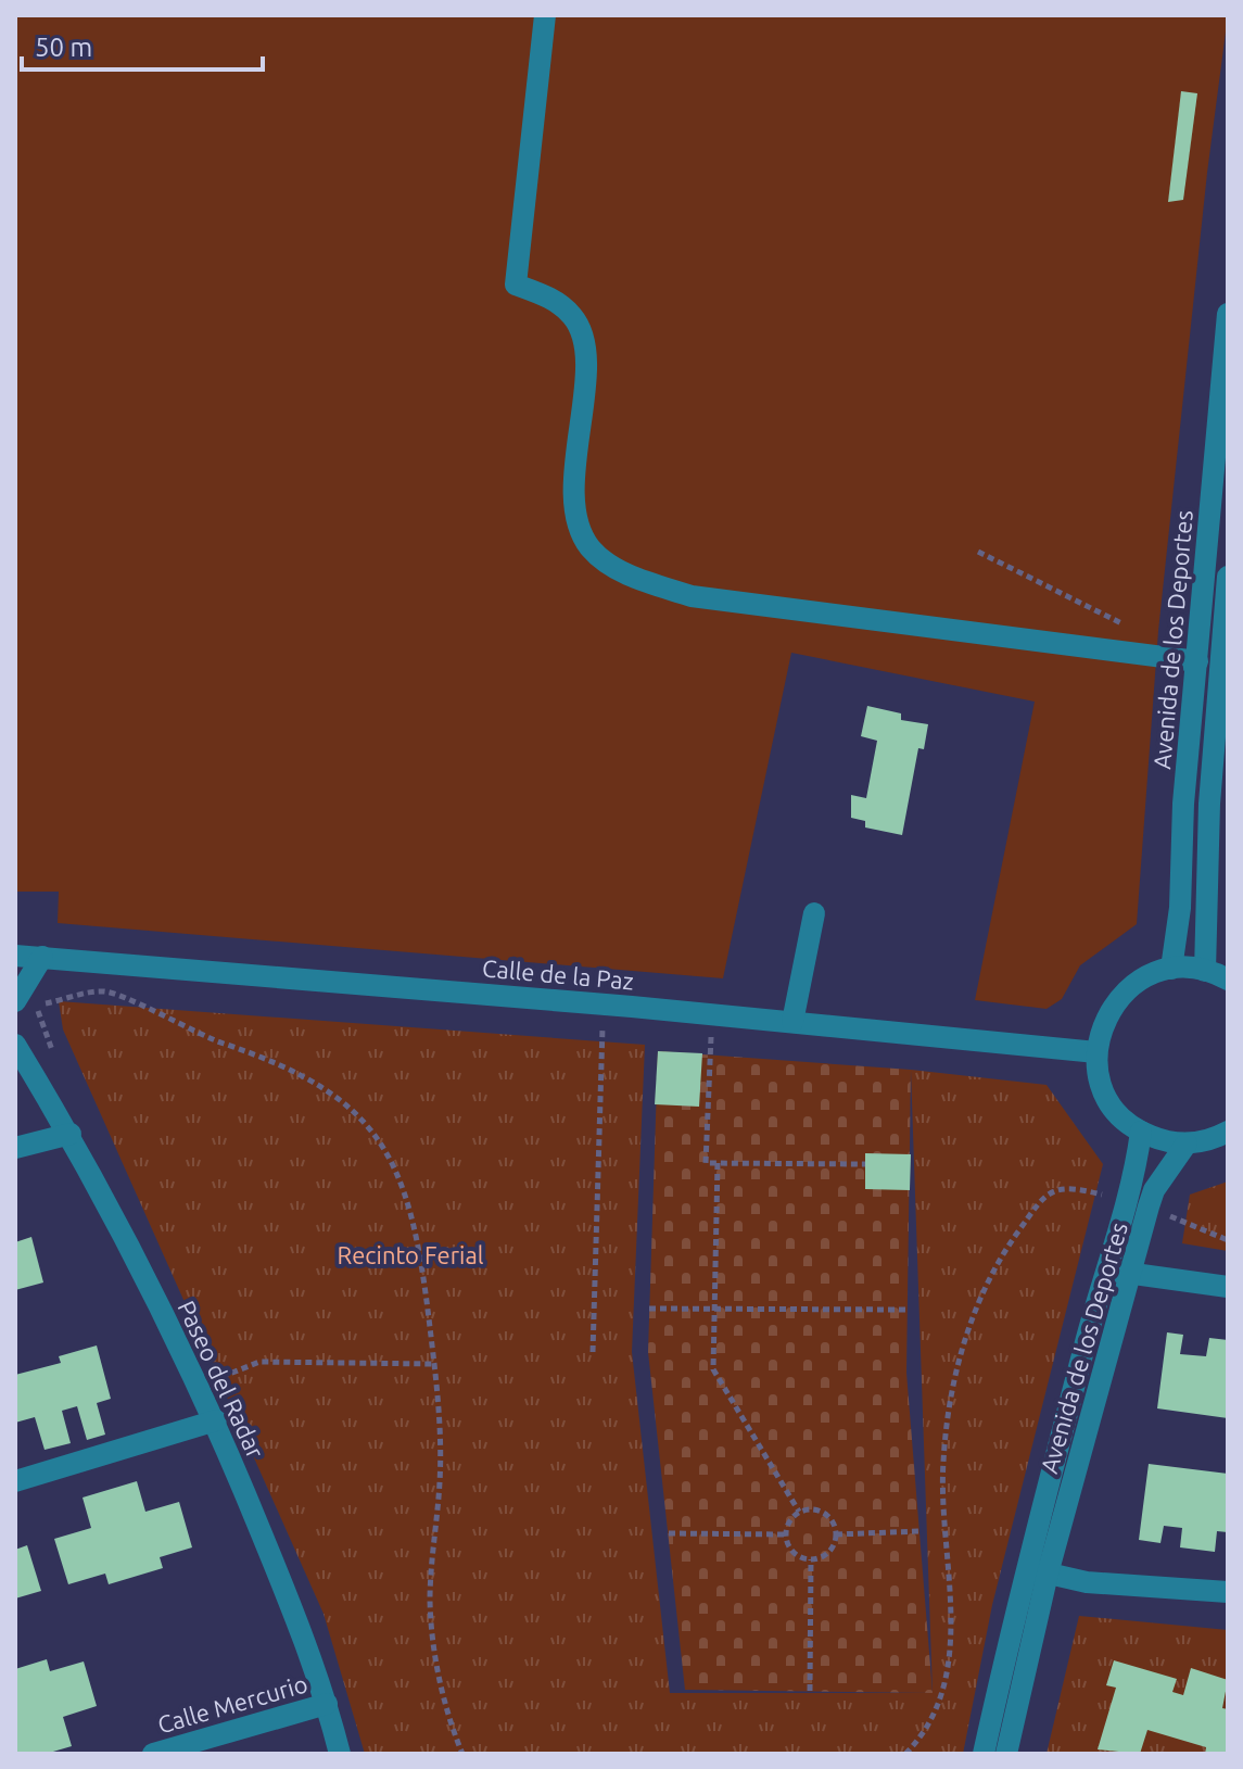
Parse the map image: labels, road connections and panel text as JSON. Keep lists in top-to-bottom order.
{
  "streets": {
    "street": [
      "Avenida de los Deportes",
      "Calle de la Paz",
      "Paseo del Radar",
      "Calle Mercurio"
    ]
  },
  "crossings": [
    ["Paseo del Radar", "Calle Mercurio"]
  ],
  "parks": ["Recinto Ferial"],
  "scale_bar": "50 m"
}
